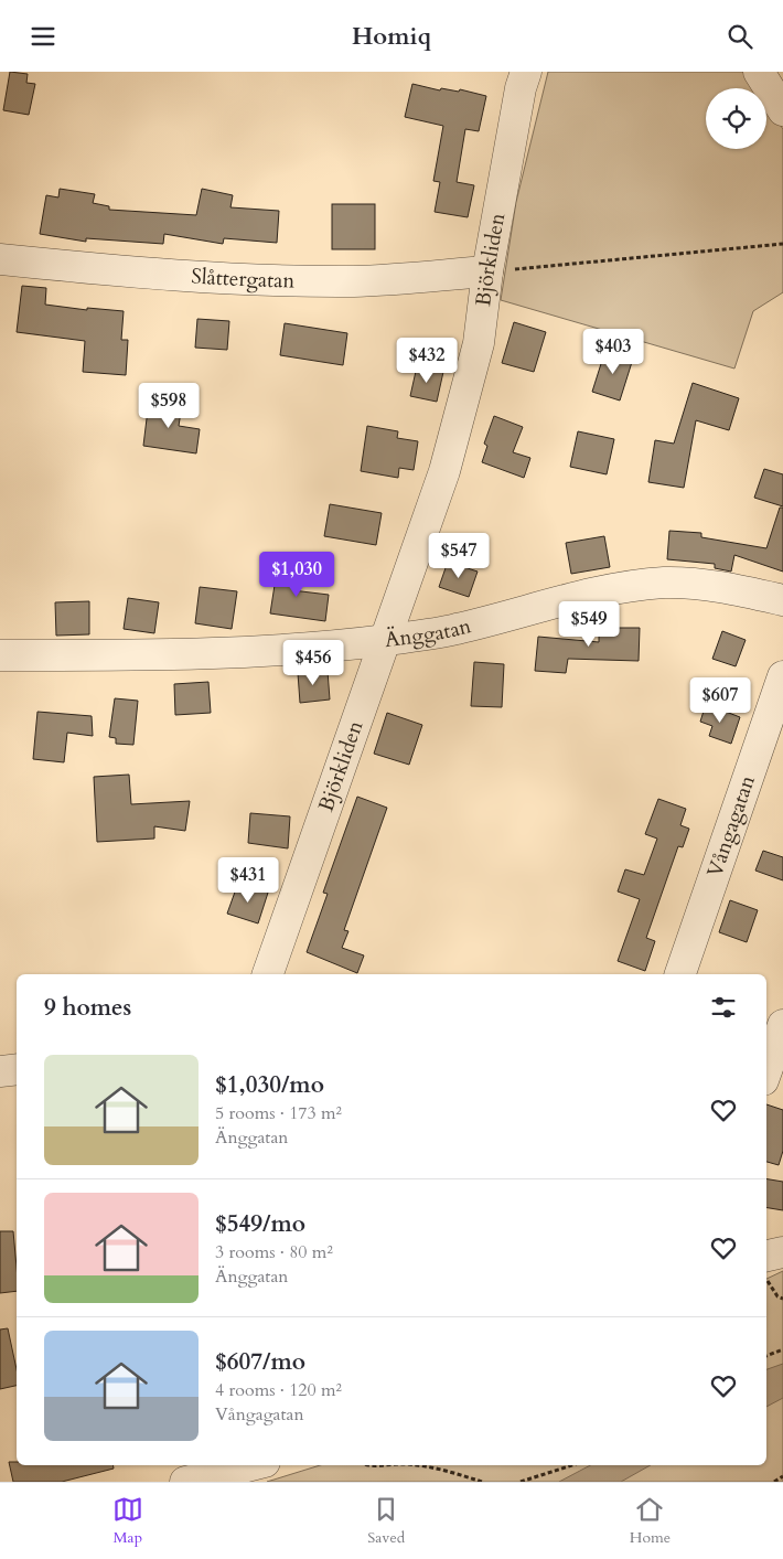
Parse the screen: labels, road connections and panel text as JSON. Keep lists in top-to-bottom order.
{
  "streets": {
    "street": [
      "Björkliden",
      "Slåttergatan",
      "Änggatan",
      "Vångagatan"
    ]
  },
  "crossings": [
    ["Björkliden", "Slåttergatan"],
    ["Björkliden", "Änggatan"]
  ],
  "page": {
    "header": "Homiq",
    "price": [
      "$403",
      "$432",
      "$598",
      "$547",
      "$1,030",
      "$549",
      "$456",
      "$607",
      "$431"
    ],
    "heading": "9 homes",
    "list": [
      {
        "name": "$1,030/mo",
        "note": "5 rooms · 173 m² · Änggatan"
      },
      {
        "name": "$549/mo",
        "note": "3 rooms · 80 m² · Änggatan"
      },
      {
        "name": "$607/mo",
        "note": "4 rooms · 120 m² · Vångagatan"
      }
    ],
    "tabs": ["Map", "Saved", "Home"]
  }
}
